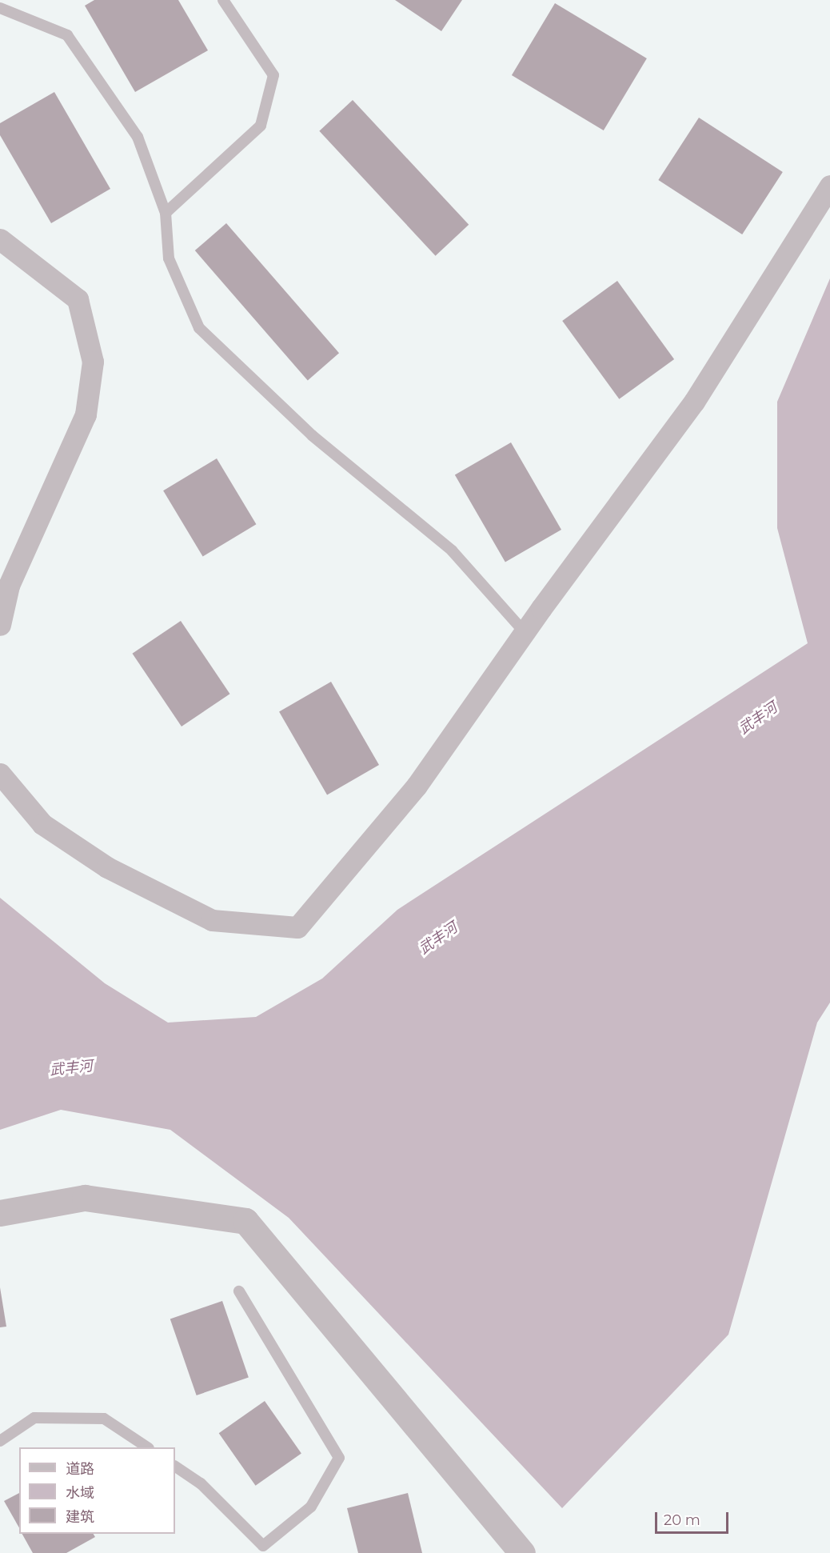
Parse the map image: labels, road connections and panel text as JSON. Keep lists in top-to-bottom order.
{
  "water": ["武丰河"],
  "legend": ["道路", "水域", "建筑"],
  "scale_bar": "20 m"
}
